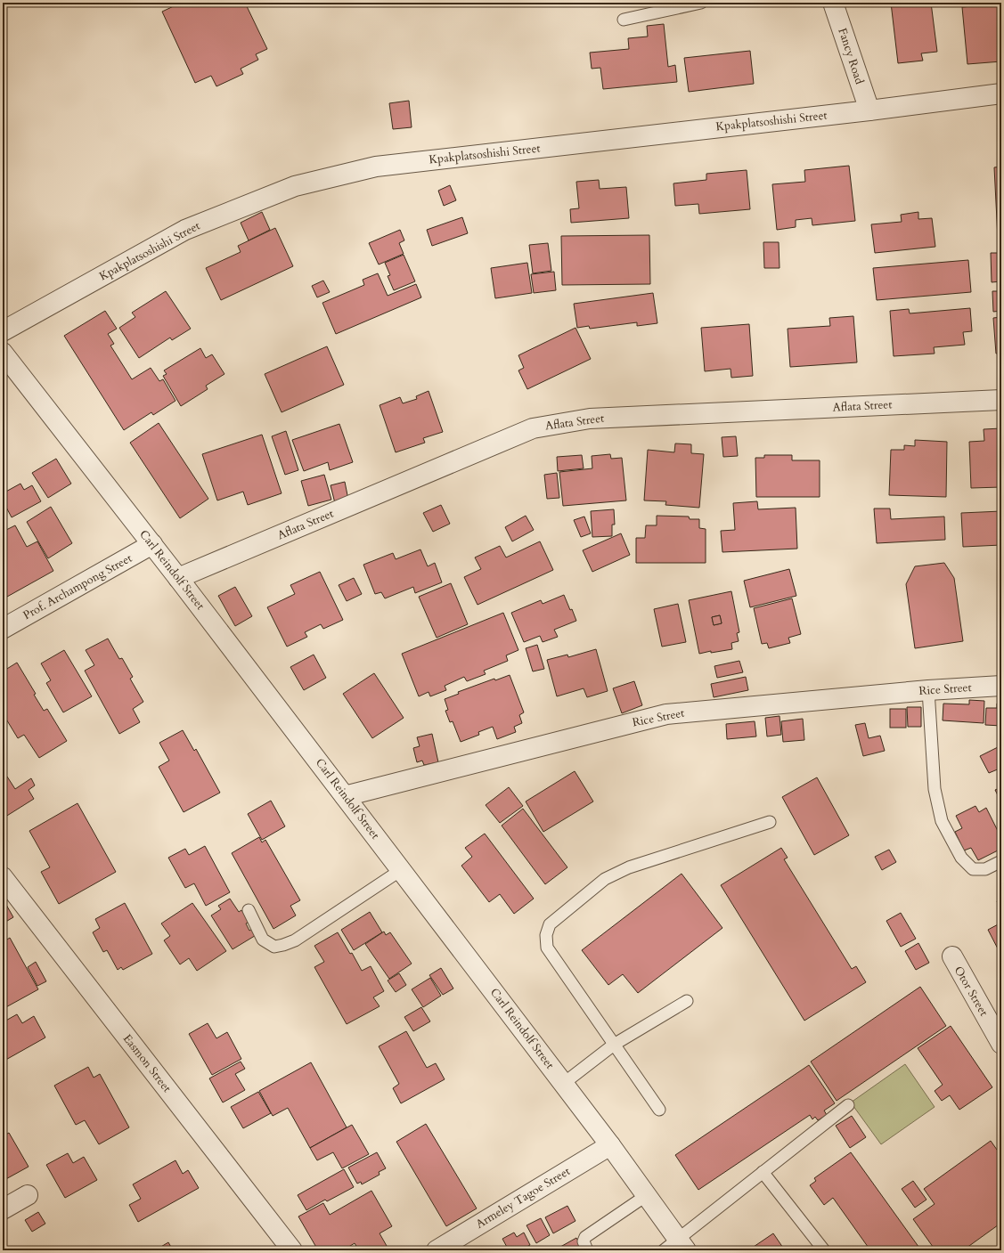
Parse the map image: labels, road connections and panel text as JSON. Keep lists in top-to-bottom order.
{
  "streets": {
    "street": [
      "Fancy Road",
      "Kpakplatsoshishi Street",
      "Aflata Street",
      "Carl Reindolf Street",
      "Prof. Archampong Street",
      "Rice Street",
      "Otor Street",
      "Easmon Street",
      "Armeley Tagoe Street"
    ]
  },
  "crossings": [
    ["Fancy Road", "Kpakplatsoshishi Street"],
    ["Aflata Street", "Carl Reindolf Street"],
    ["Carl Reindolf Street", "Prof. Archampong Street"],
    ["Carl Reindolf Street", "Rice Street"],
    ["Carl Reindolf Street", "Armeley Tagoe Street"]
  ]
}
